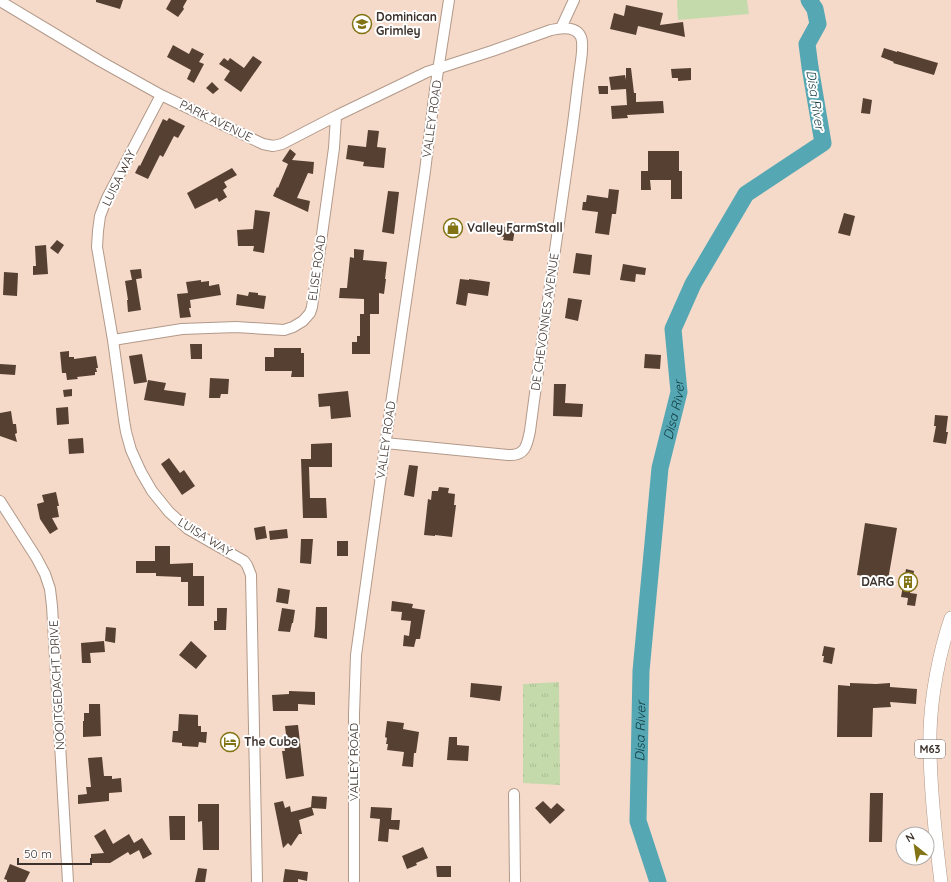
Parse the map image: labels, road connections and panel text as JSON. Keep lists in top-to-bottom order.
{
  "streets": {
    "main road": ["M63"],
    "street": [
      "VALLEY ROAD",
      "PARK AVENUE",
      "LUISA WAY",
      "ELISE ROAD",
      "DE CHEVONNES AVENUE",
      "NOOITGEDACHT DRIVE"
    ]
  },
  "crossings": [
    ["VALLEY ROAD", "PARK AVENUE"],
    ["VALLEY ROAD", "DE CHEVONNES AVENUE"],
    ["PARK AVENUE", "LUISA WAY"],
    ["PARK AVENUE", "ELISE ROAD"],
    ["LUISA WAY", "ELISE ROAD"]
  ],
  "water": ["Disa River"],
  "places": {
    "school or university": ["Dominican Grimley"],
    "shop": ["Valley FarmStall"],
    "building": ["DARG"],
    "hotel": ["The Cube"]
  },
  "scale_bar": "50 m",
  "north": "top left"
}
